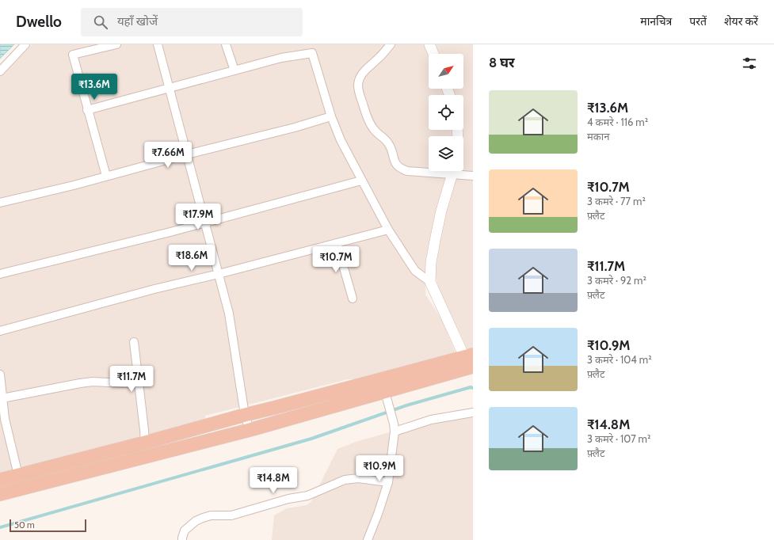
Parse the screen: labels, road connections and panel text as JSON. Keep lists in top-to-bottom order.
{
  "scale_bar": "50 m",
  "north": "top right",
  "page": {
    "header": "Dwello",
    "search": "यहाँ खोजें",
    "nav": ["मानचित्र", "परतें", "शेयर करें"],
    "heading": "8 घर",
    "price": [
      "₹13.6M",
      "₹7.66M",
      "₹17.9M",
      "₹18.6M",
      "₹10.7M",
      "₹11.7M",
      "₹10.9M",
      "₹14.8M"
    ],
    "list": [
      {
        "name": "₹13.6M",
        "note": "4 कमरे · 116 m² · मकान"
      },
      {
        "name": "₹10.7M",
        "note": "3 कमरे · 77 m² · फ़्लैट"
      },
      {
        "name": "₹11.7M",
        "note": "3 कमरे · 92 m² · फ़्लैट"
      },
      {
        "name": "₹10.9M",
        "note": "3 कमरे · 104 m² · फ़्लैट"
      },
      {
        "name": "₹14.8M",
        "note": "3 कमरे · 107 m² · फ़्लैट"
      }
    ],
    "scale": "50 m"
  }
}
